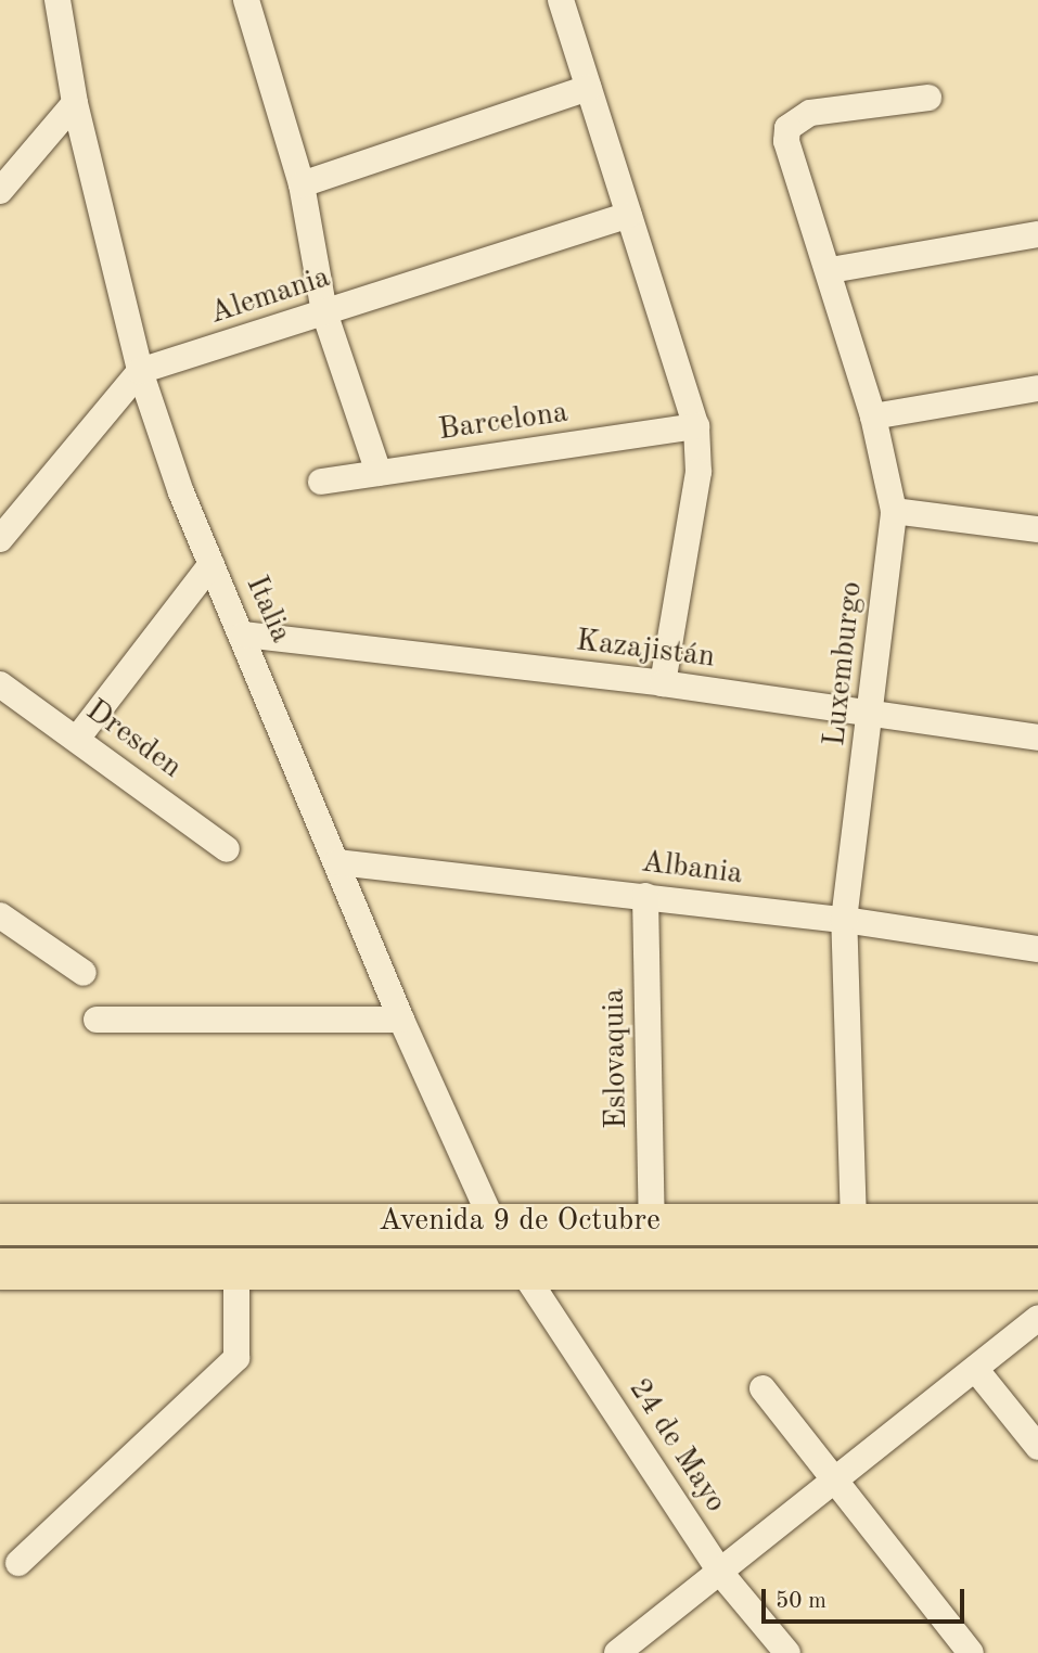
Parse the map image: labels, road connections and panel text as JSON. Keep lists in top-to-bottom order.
{
  "streets": {
    "main road": ["Avenida 9 de Octubre"],
    "street": [
      "Alemania",
      "Barcelona",
      "Italia",
      "Kazajistán",
      "Luxemburgo",
      "Dresden",
      "Albania",
      "Eslovaquia",
      "24 de Mayo"
    ]
  },
  "crossings": [
    ["Alemania", "Italia"],
    ["Italia", "Kazajistán"],
    ["Italia", "Albania"],
    ["Italia", "Avenida 9 de Octubre"],
    ["Kazajistán", "Luxemburgo"],
    ["Luxemburgo", "Albania"],
    ["Luxemburgo", "Avenida 9 de Octubre"],
    ["Albania", "Eslovaquia"],
    ["Eslovaquia", "Avenida 9 de Octubre"],
    ["Avenida 9 de Octubre", "24 de Mayo"]
  ],
  "scale_bar": "50 m"
}
